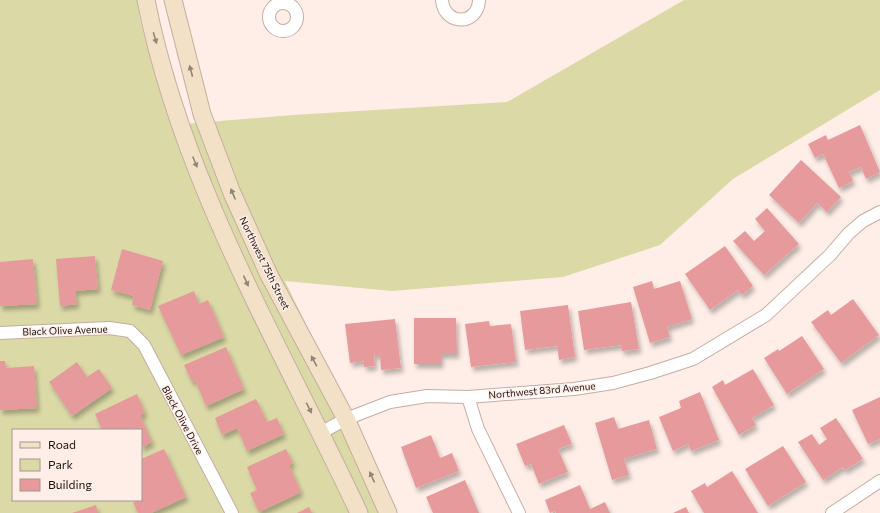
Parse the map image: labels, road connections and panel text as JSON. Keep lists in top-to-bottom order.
{
  "streets": {
    "street": [
      "Northwest 75th Street",
      "Black Olive Avenue",
      "Northwest 83rd Avenue",
      "Black Olive Drive"
    ]
  },
  "crossings": [
    ["Northwest 75th Street", "Northwest 83rd Avenue"],
    ["Black Olive Avenue", "Black Olive Drive"]
  ],
  "legend": ["Road", "Park", "Building"]
}
